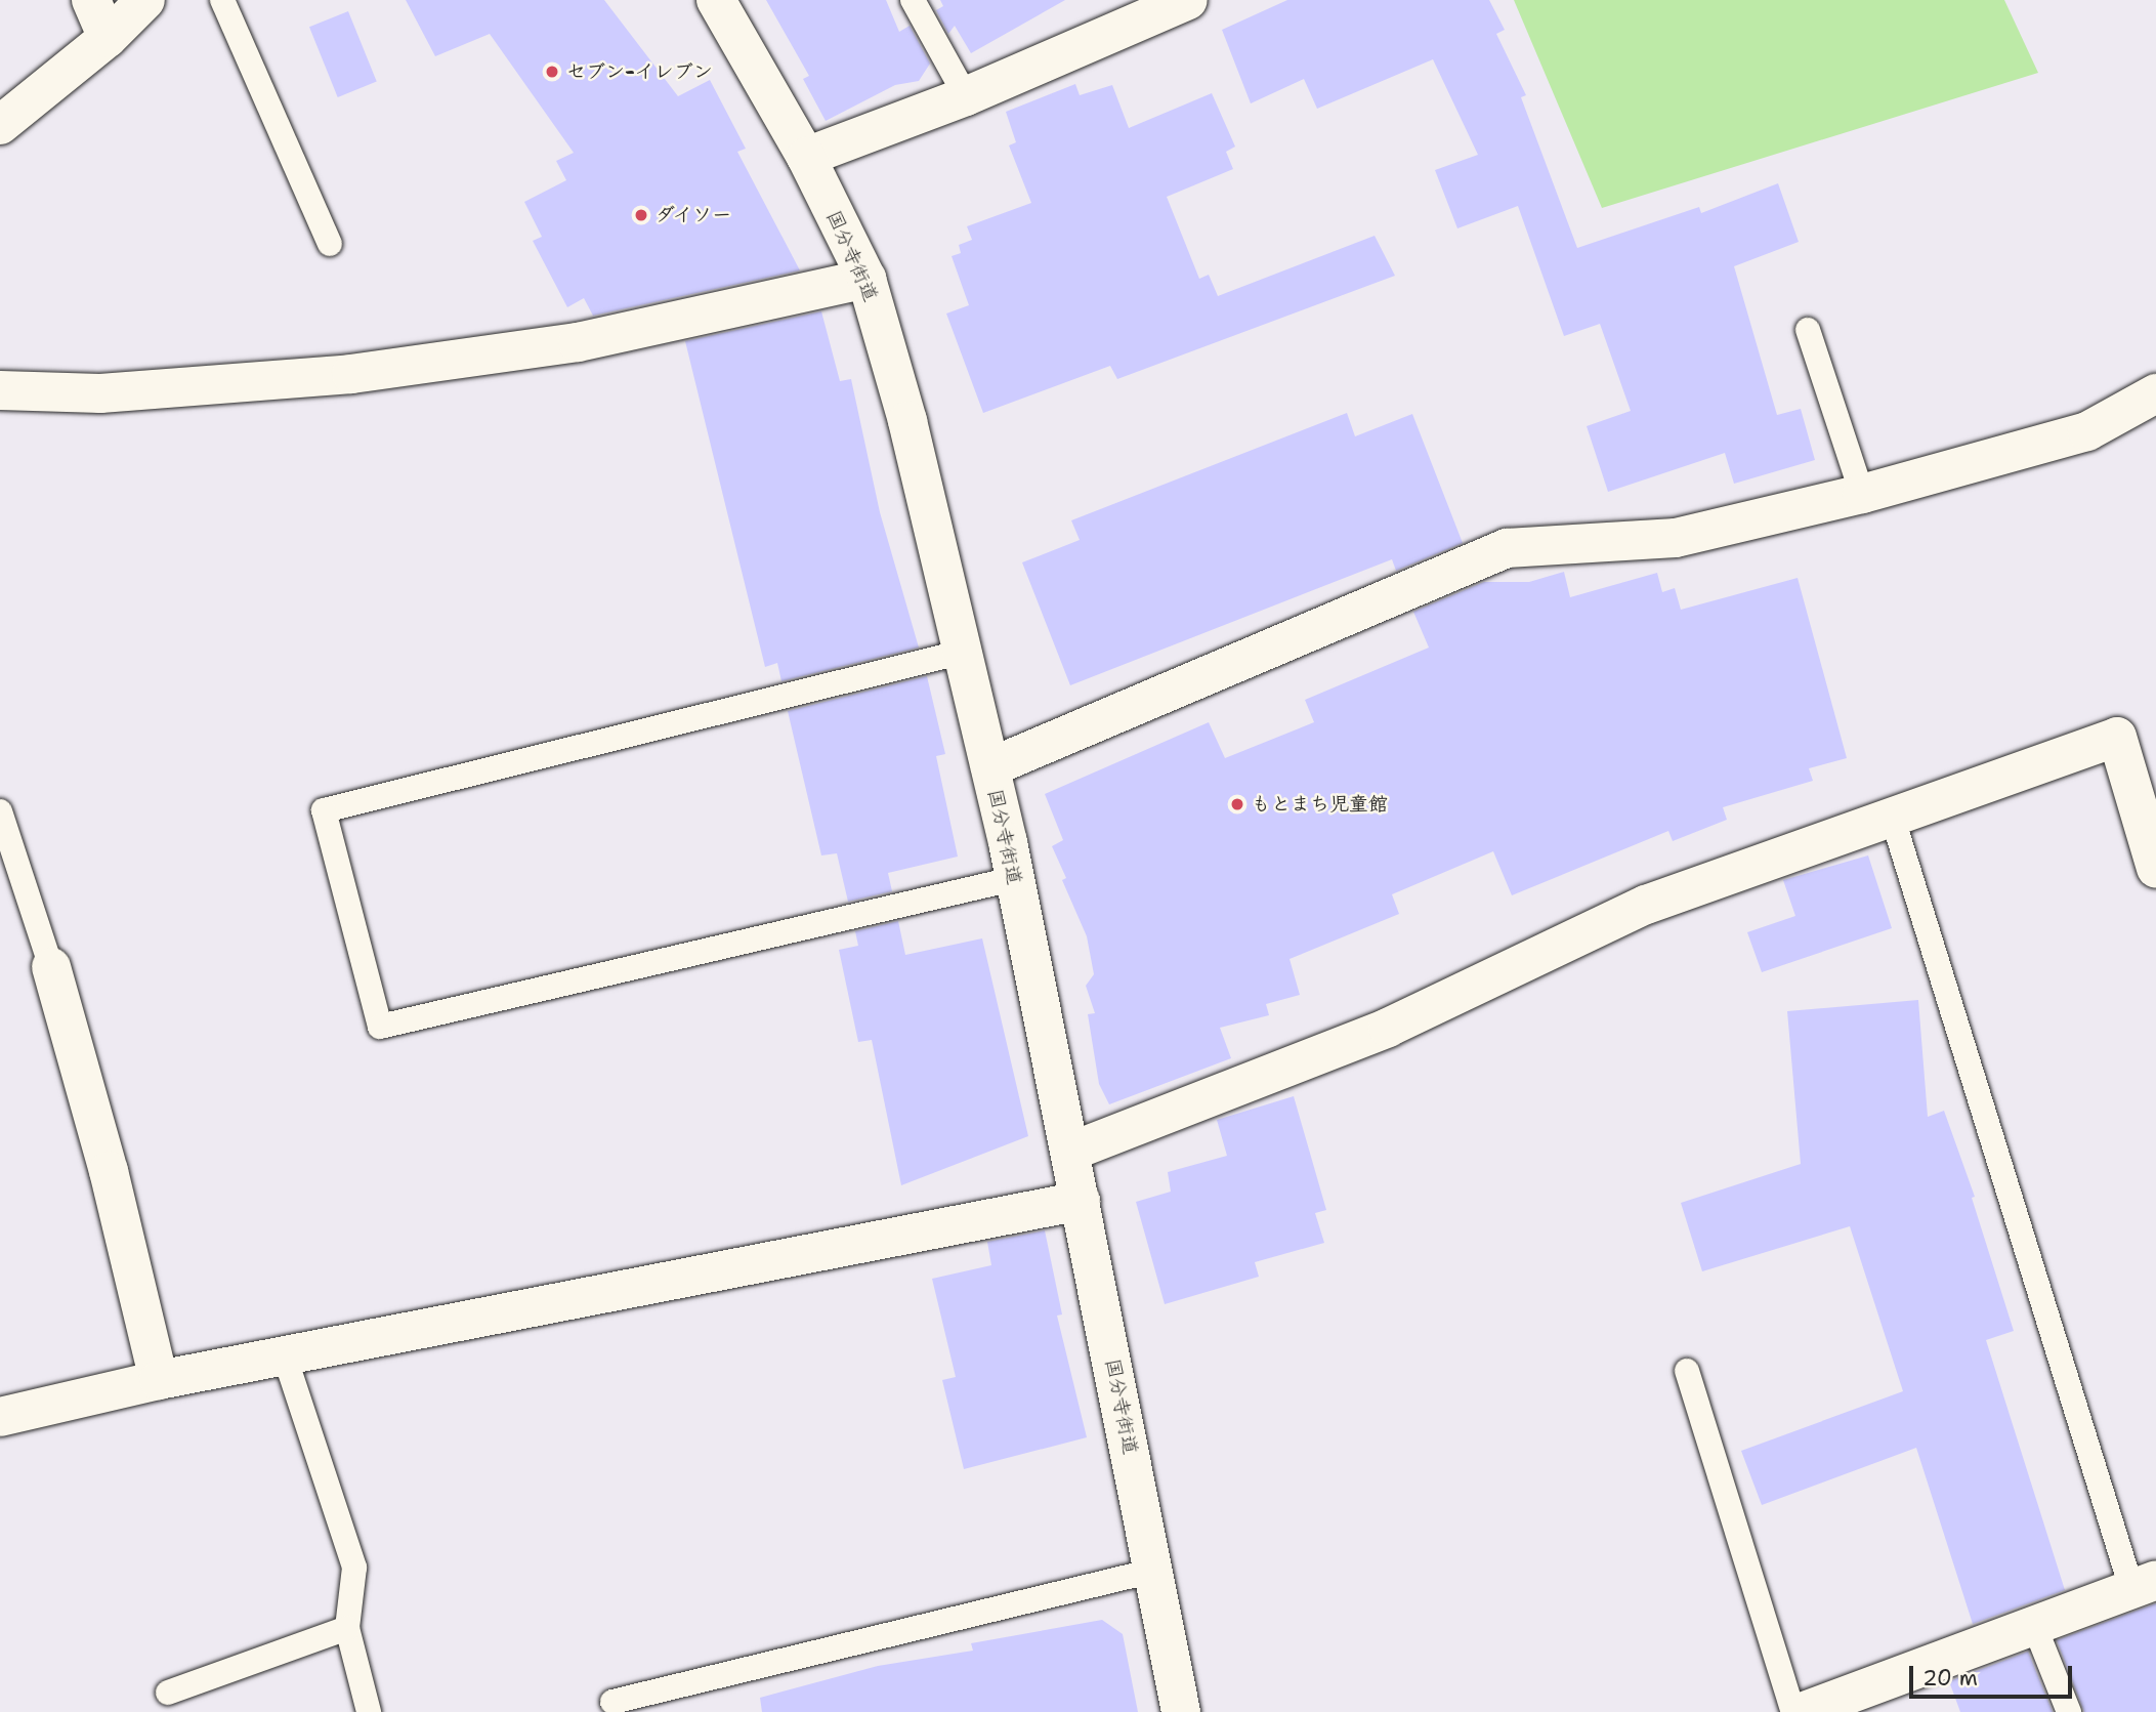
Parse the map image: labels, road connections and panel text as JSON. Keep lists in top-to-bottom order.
{
  "streets": {
    "street": ["国分寺街道"]
  },
  "places": ["セブン-イレブン", "ダイソー", "もとまち児童館"],
  "scale_bar": "20 m"
}
